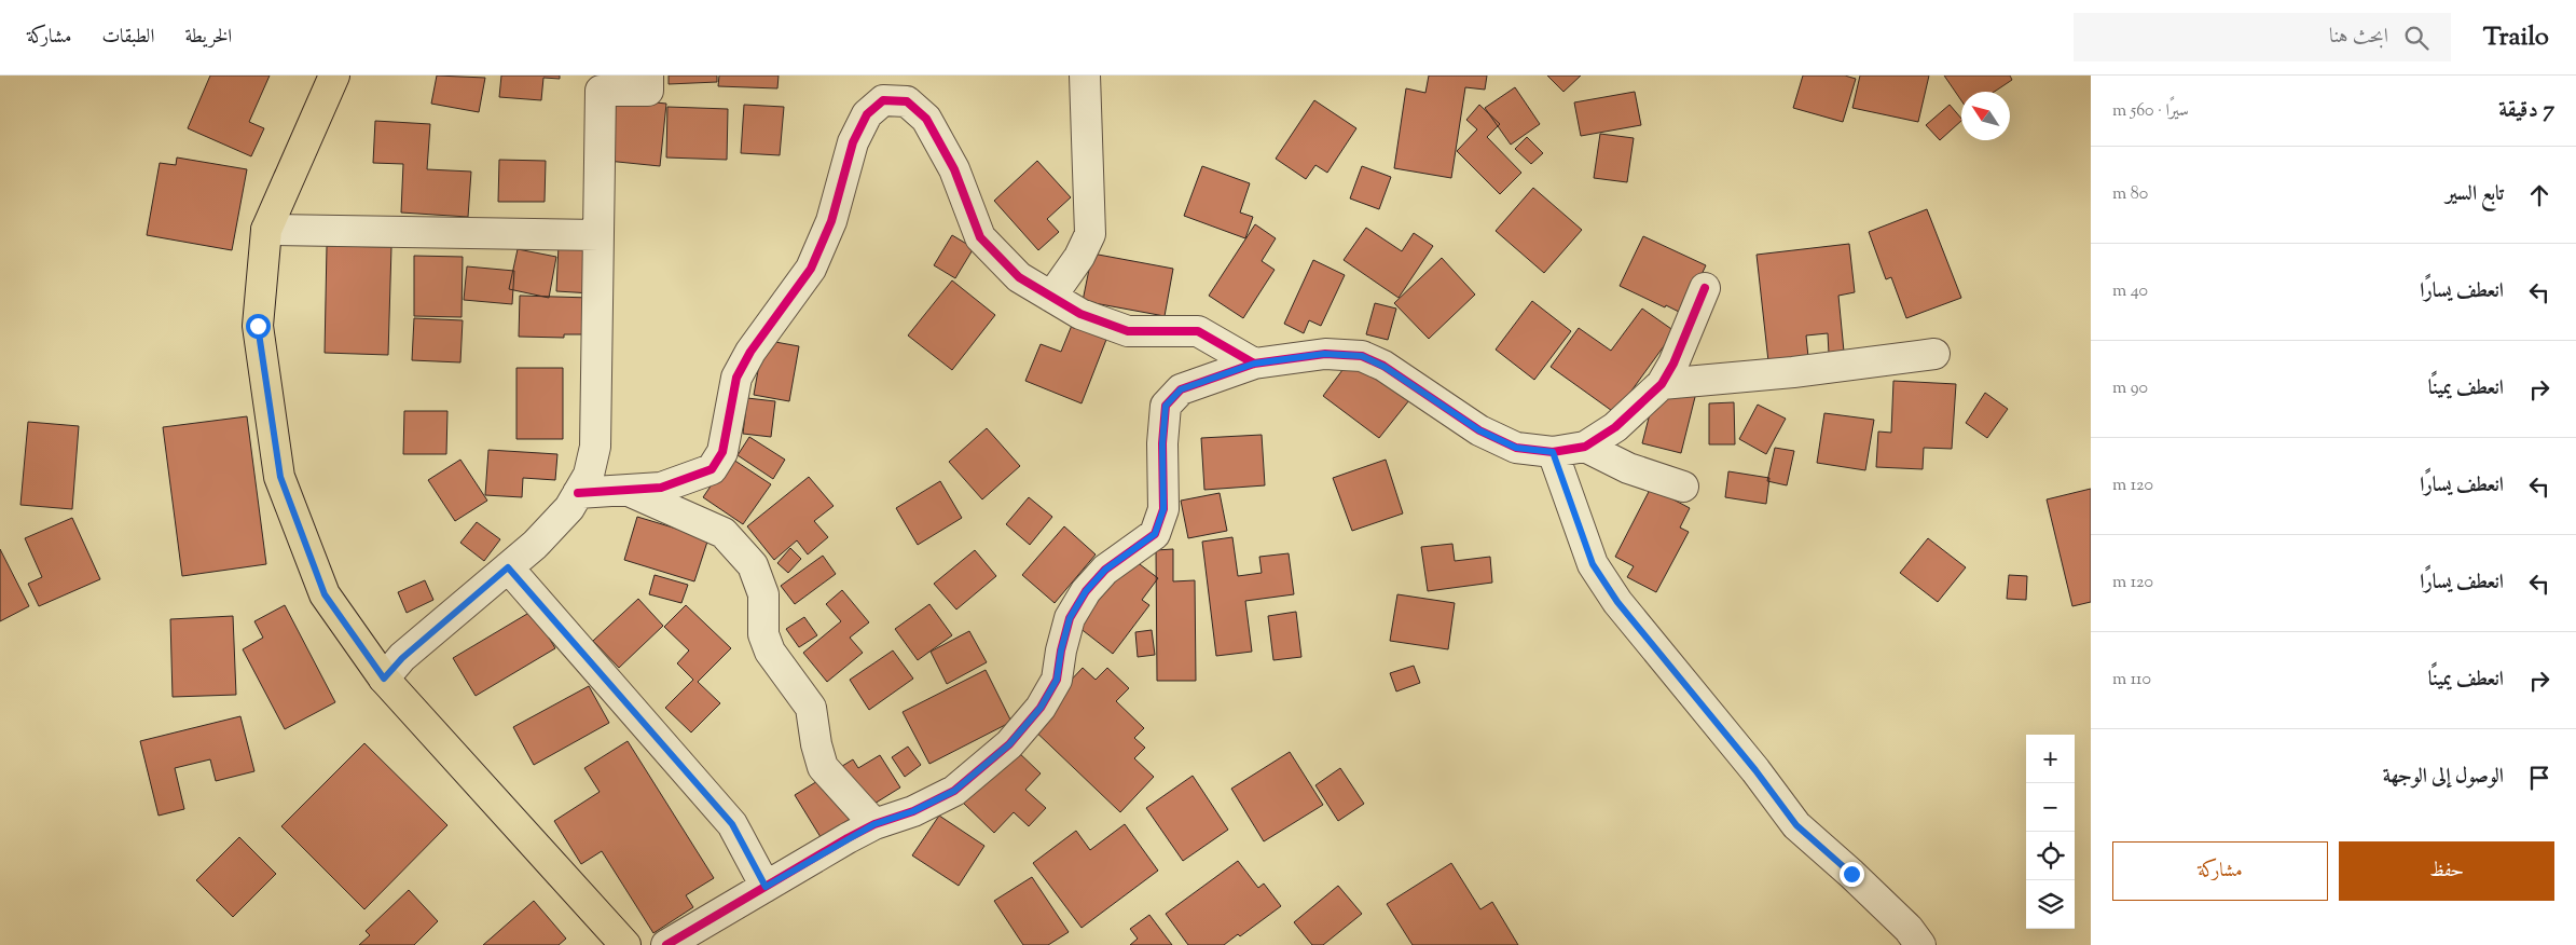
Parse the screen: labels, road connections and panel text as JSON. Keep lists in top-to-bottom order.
{
  "north": "top left",
  "page": {
    "header": "Trailo",
    "search": "ابحث هنا",
    "nav": ["الخريطة", "الطبقات", "مشاركة"],
    "heading": ["7 دقيقة", "سيرًا · 560 m"],
    "list": [
      ["تابع السير", "80 m"],
      ["انعطف يسارًا", "40 m"],
      ["انعطف يمينًا", "90 m"],
      ["انعطف يسارًا", "120 m"],
      ["انعطف يسارًا", "120 m"],
      ["انعطف يمينًا", "110 m"],
      "الوصول إلى الوجهة"
    ],
    "map_buttons": ["+", "−"],
    "buttons": ["حفظ", "مشاركة"]
  }
}
